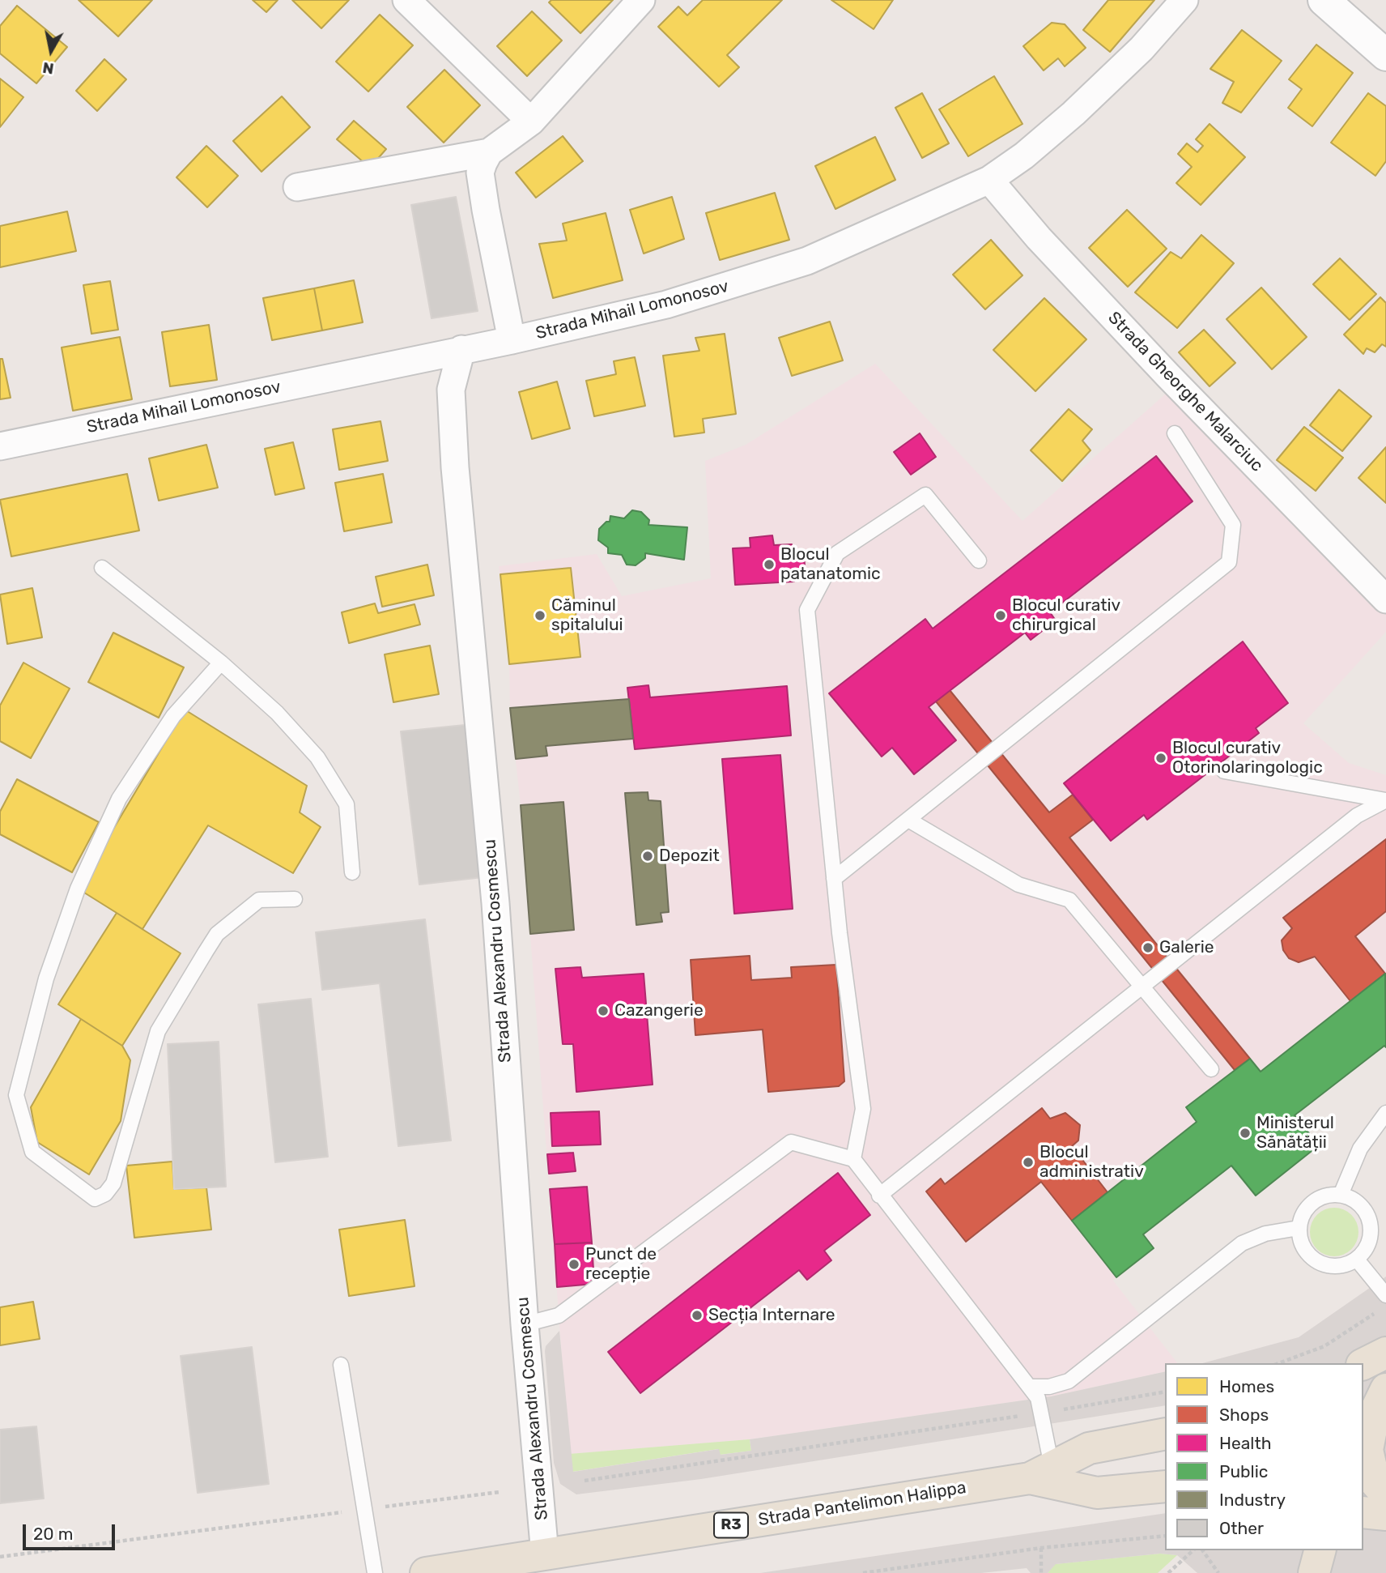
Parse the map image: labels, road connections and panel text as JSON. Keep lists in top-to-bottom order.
{
  "streets": {
    "main road": ["Strada Pantelimon Halippa", "R3"],
    "street": ["Strada Mihail Lomonosov", "Strada Gheorghe Malarciuc", "Strada Alexandru Cosmescu"]
  },
  "crossings": [
    ["Strada Mihail Lomonosov", "Strada Gheorghe Malarciuc"],
    ["Strada Mihail Lomonosov", "Strada Alexandru Cosmescu"],
    ["Strada Alexandru Cosmescu", "Strada Pantelimon Halippa"]
  ],
  "places": [
    "Blocul patanatomic",
    "Căminul spitalului",
    "Blocul curativ chirurgical",
    "Blocul curativ Otorinolaringologic",
    "Depozit",
    "Galerie",
    "Cazangerie",
    "Ministerul Sănătății",
    "Blocul administrativ",
    "Punct de recepție",
    "Secția Internare"
  ],
  "legend": [
    "Homes",
    "Shops",
    "Health",
    "Public",
    "Industry",
    "Other"
  ],
  "scale_bar": "20 m",
  "north": "bottom"
}
